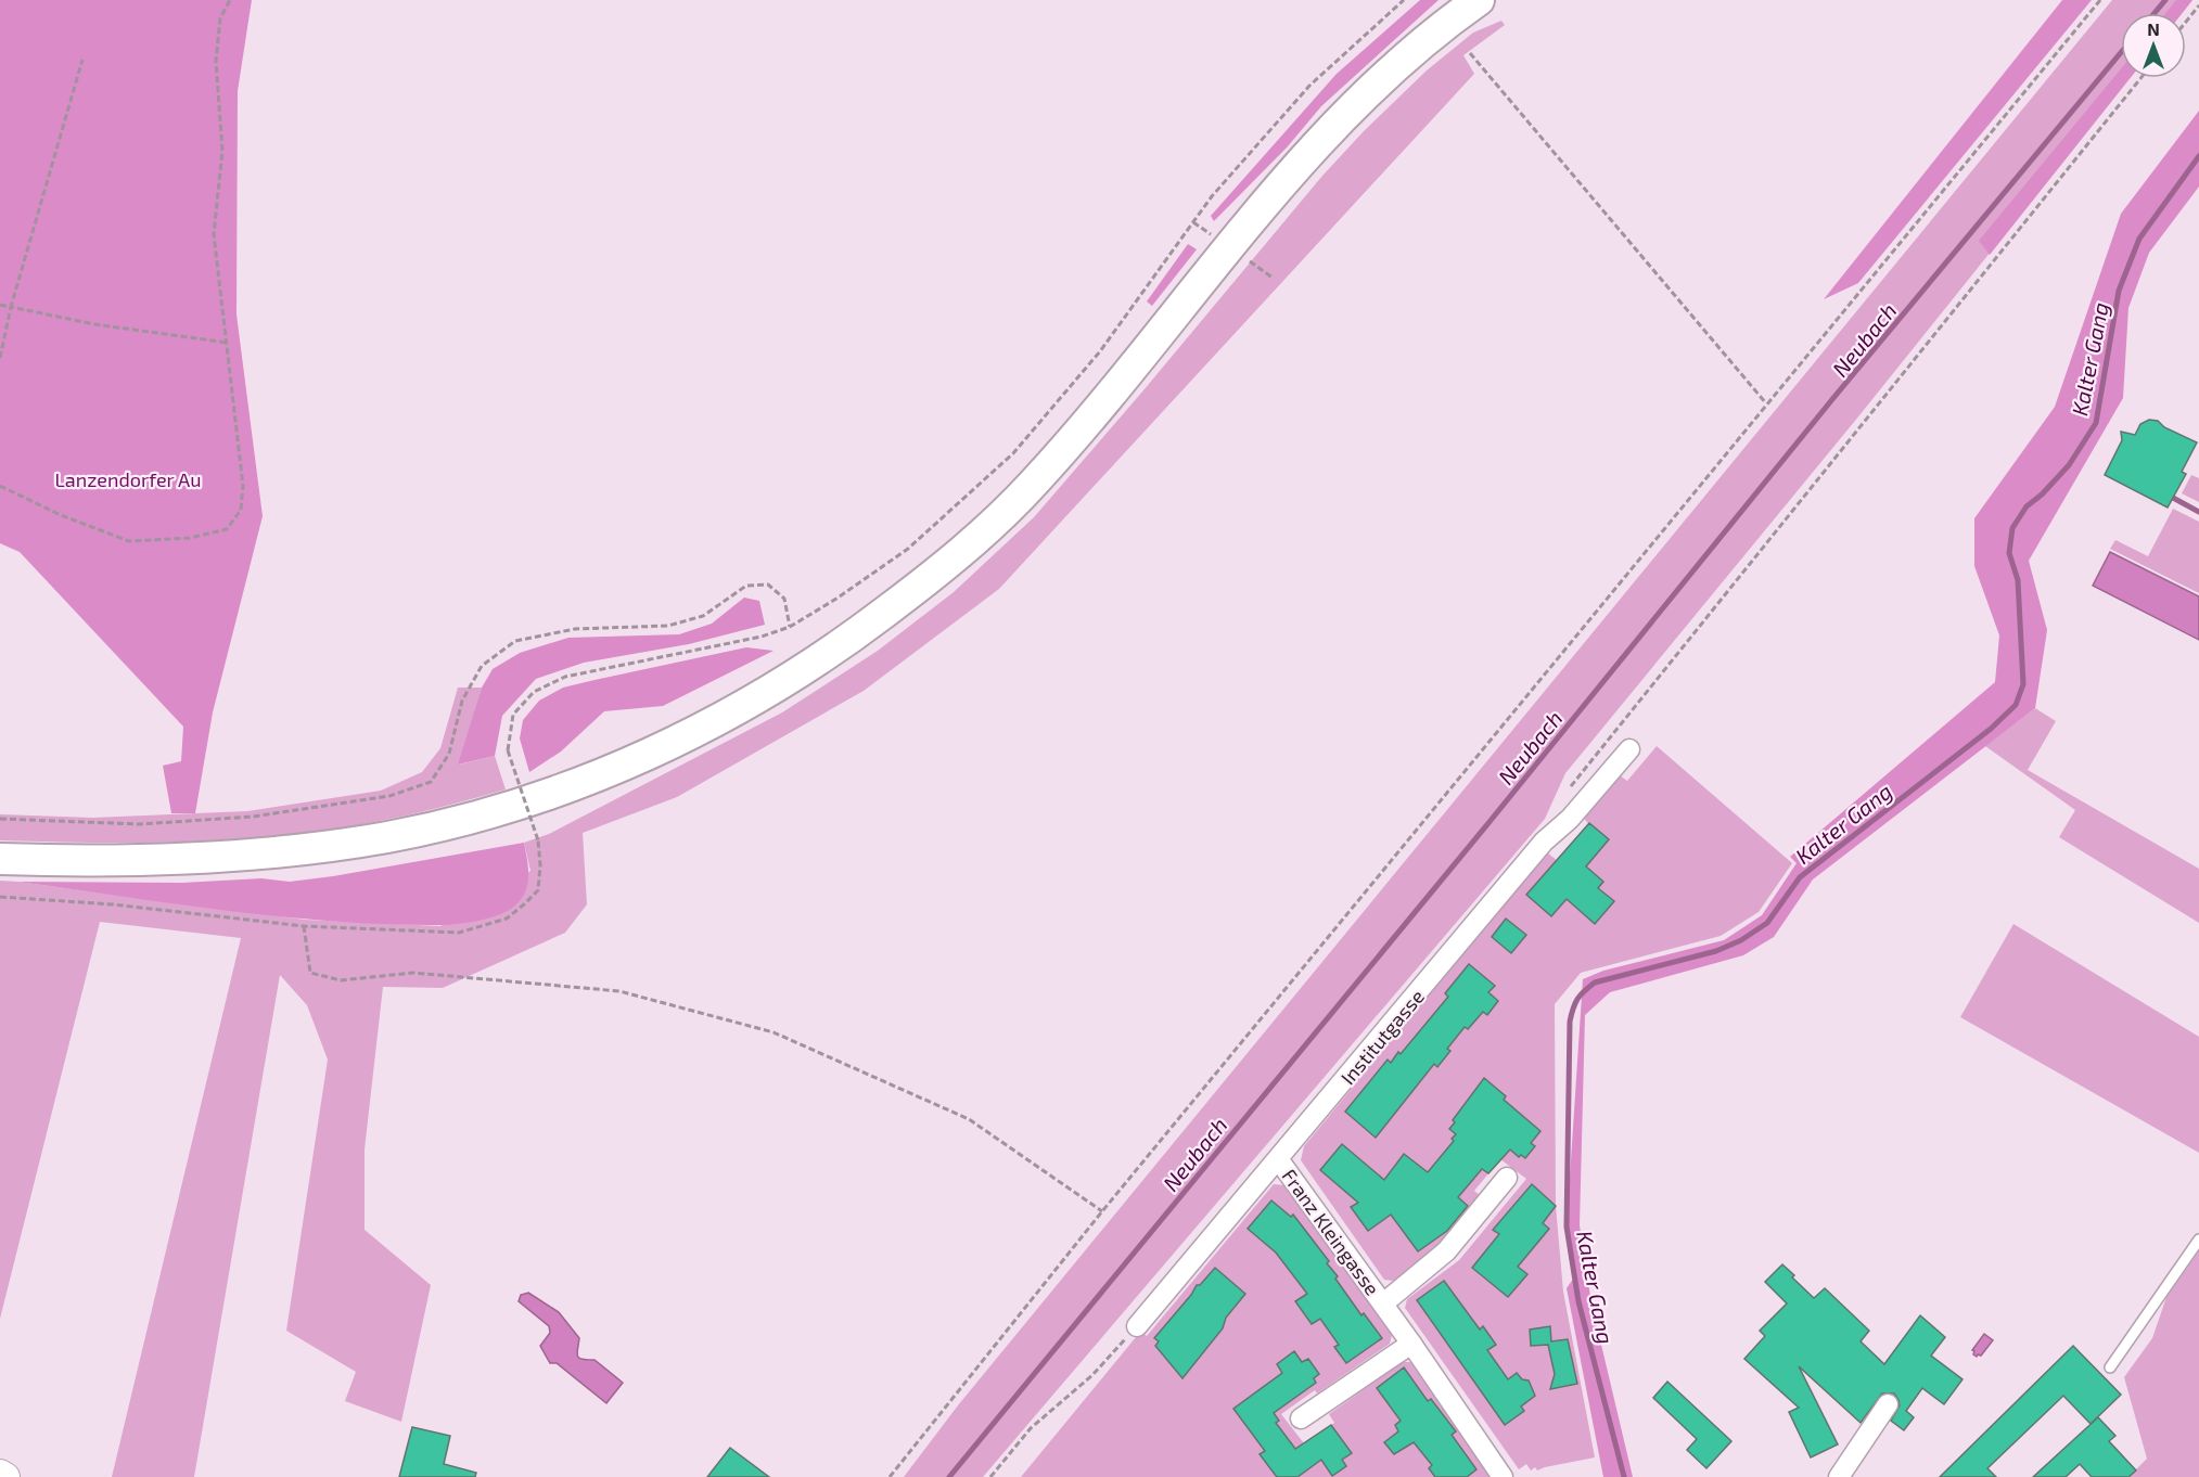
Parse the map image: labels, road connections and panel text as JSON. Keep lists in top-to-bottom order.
{
  "streets": {
    "street": ["Institutgasse", "Franz Kleingasse"]
  },
  "crossings": [
    ["Institutgasse", "Franz Kleingasse"]
  ],
  "water": ["Neubach", "Kalter Gang"],
  "parks": ["Lanzendorfer Au"],
  "north": "top"
}
